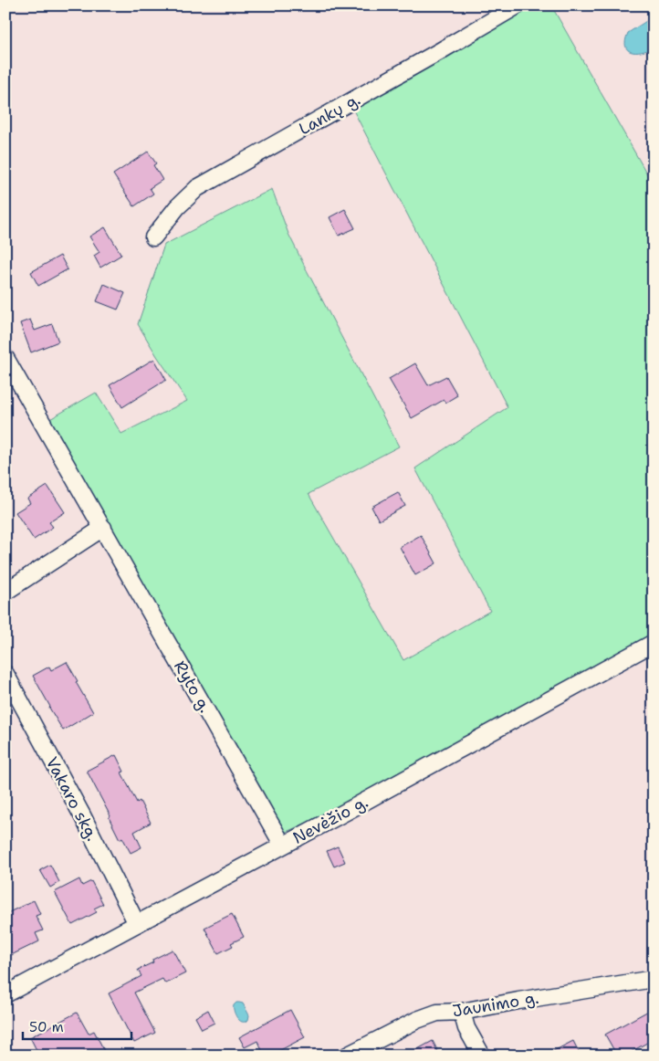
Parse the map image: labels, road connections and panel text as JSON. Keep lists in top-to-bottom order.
{
  "streets": {
    "street": [
      "Lankų g.",
      "Ryto g.",
      "Vakaro skg.",
      "Nevėžio g.",
      "Jaunimo g."
    ]
  },
  "crossings": [
    ["Ryto g.", "Nevėžio g."],
    ["Vakaro skg.", "Nevėžio g."]
  ],
  "scale_bar": "50 m"
}
